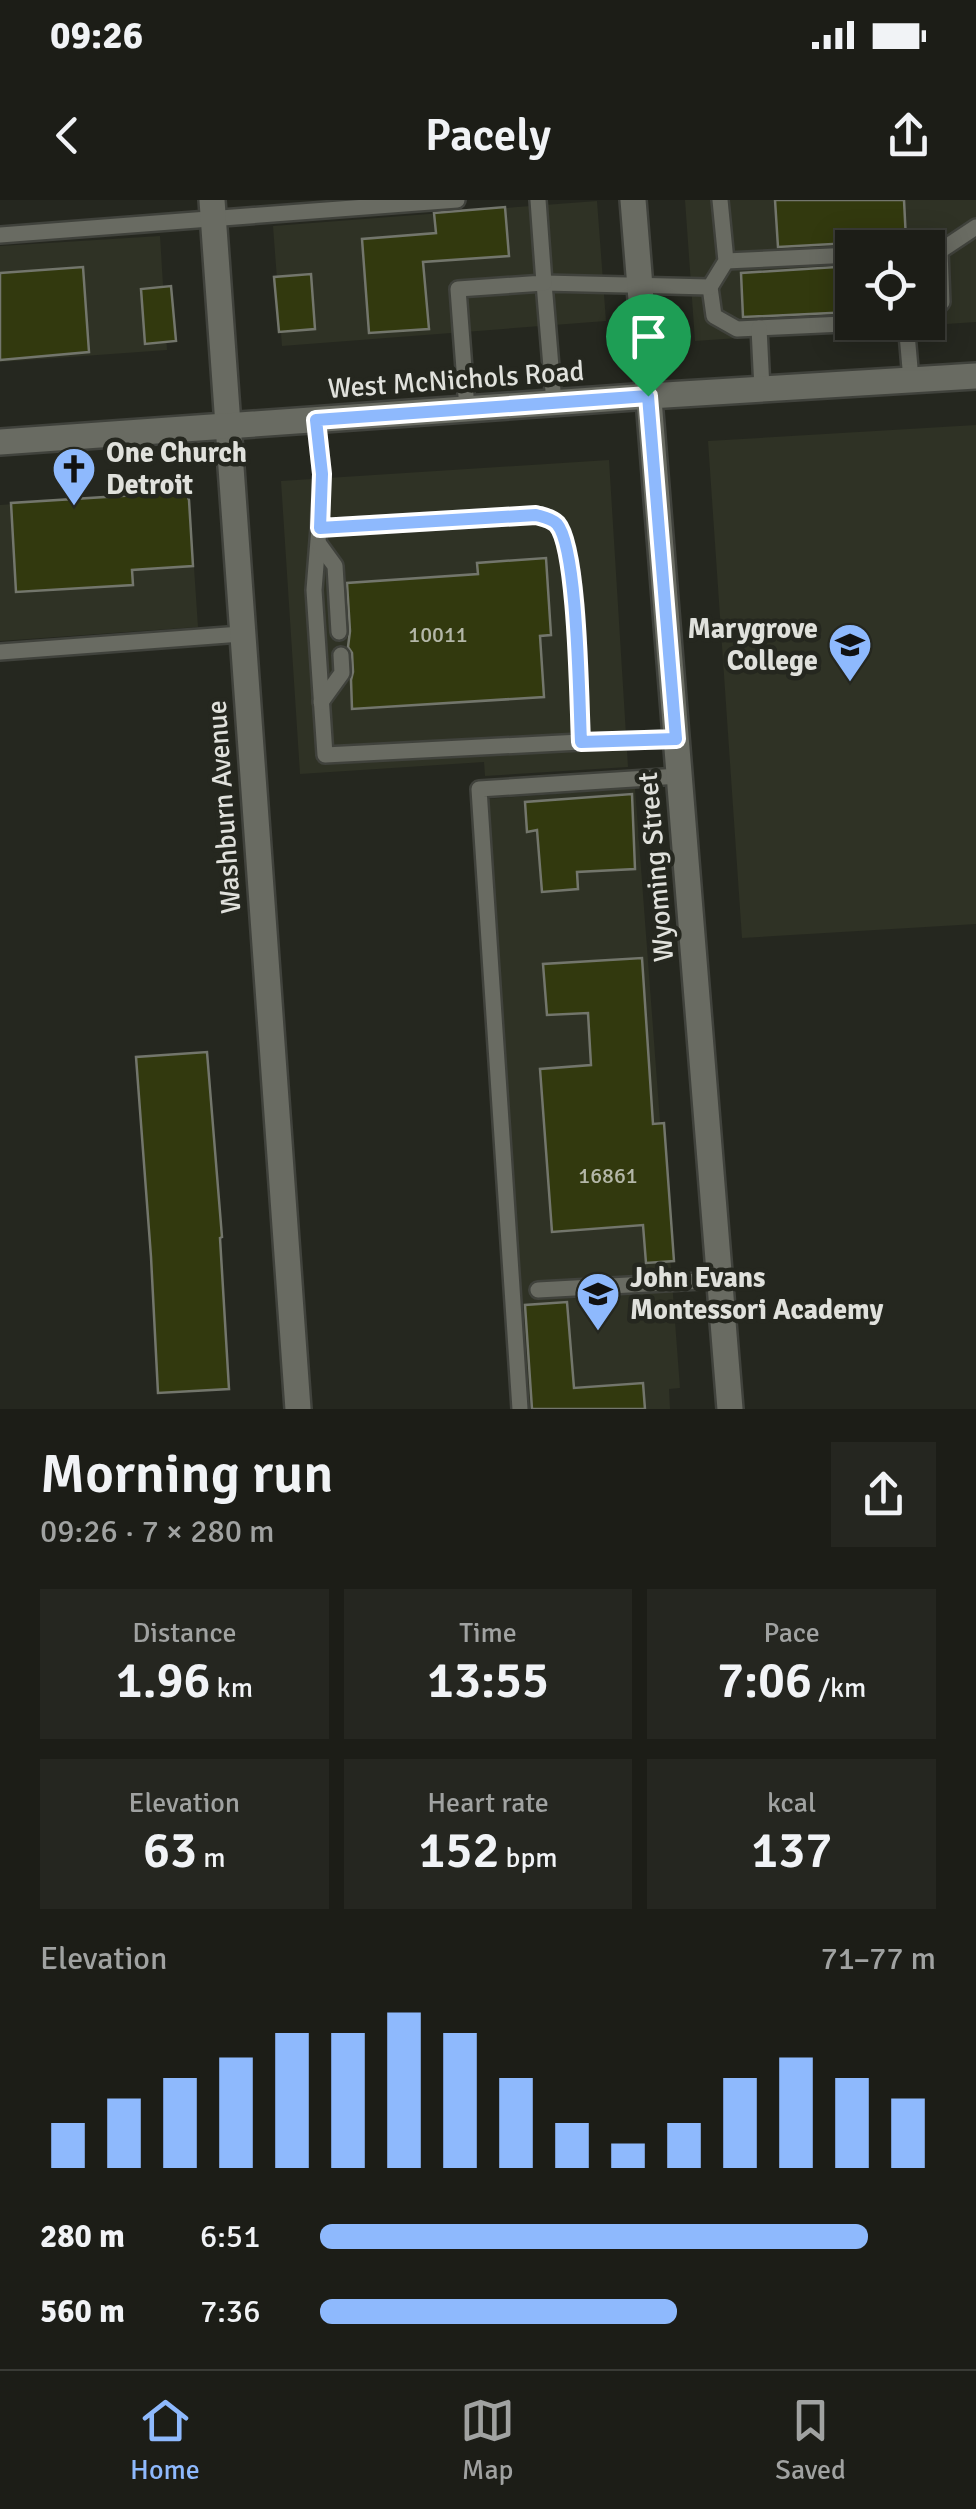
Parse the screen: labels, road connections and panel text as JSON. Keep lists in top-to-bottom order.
{
  "streets": {
    "street": ["West McNichols Road", "Washburn Avenue", "Wyoming Street"]
  },
  "crossings": [
    ["West McNichols Road", "Washburn Avenue"],
    ["West McNichols Road", "Wyoming Street"]
  ],
  "places": {
    "church": ["One Church Detroit"],
    "school or university": ["Marygrove College", "John Evans Montessori Academy"]
  },
  "house_numbers": ["10011", "16861"],
  "page": {
    "status": "09:26",
    "header": "Pacely",
    "heading": ["Morning run", "09:26 · 7 × 280 m"],
    "stats": [
      ["Distance", "1.96 km"],
      ["Time", "13:55"],
      ["Pace", "7:06 /km"],
      ["Elevation", "63 m"],
      ["Heart rate", "152 bpm"],
      ["kcal", "137"]
    ],
    "chart": ["Elevation", "71–77 m"],
    "list": [
      {
        "name": "280 m",
        "note": "6:51"
      },
      {
        "name": "560 m",
        "note": "7:36"
      }
    ],
    "tabs": ["Home", "Map", "Saved"]
  }
}
